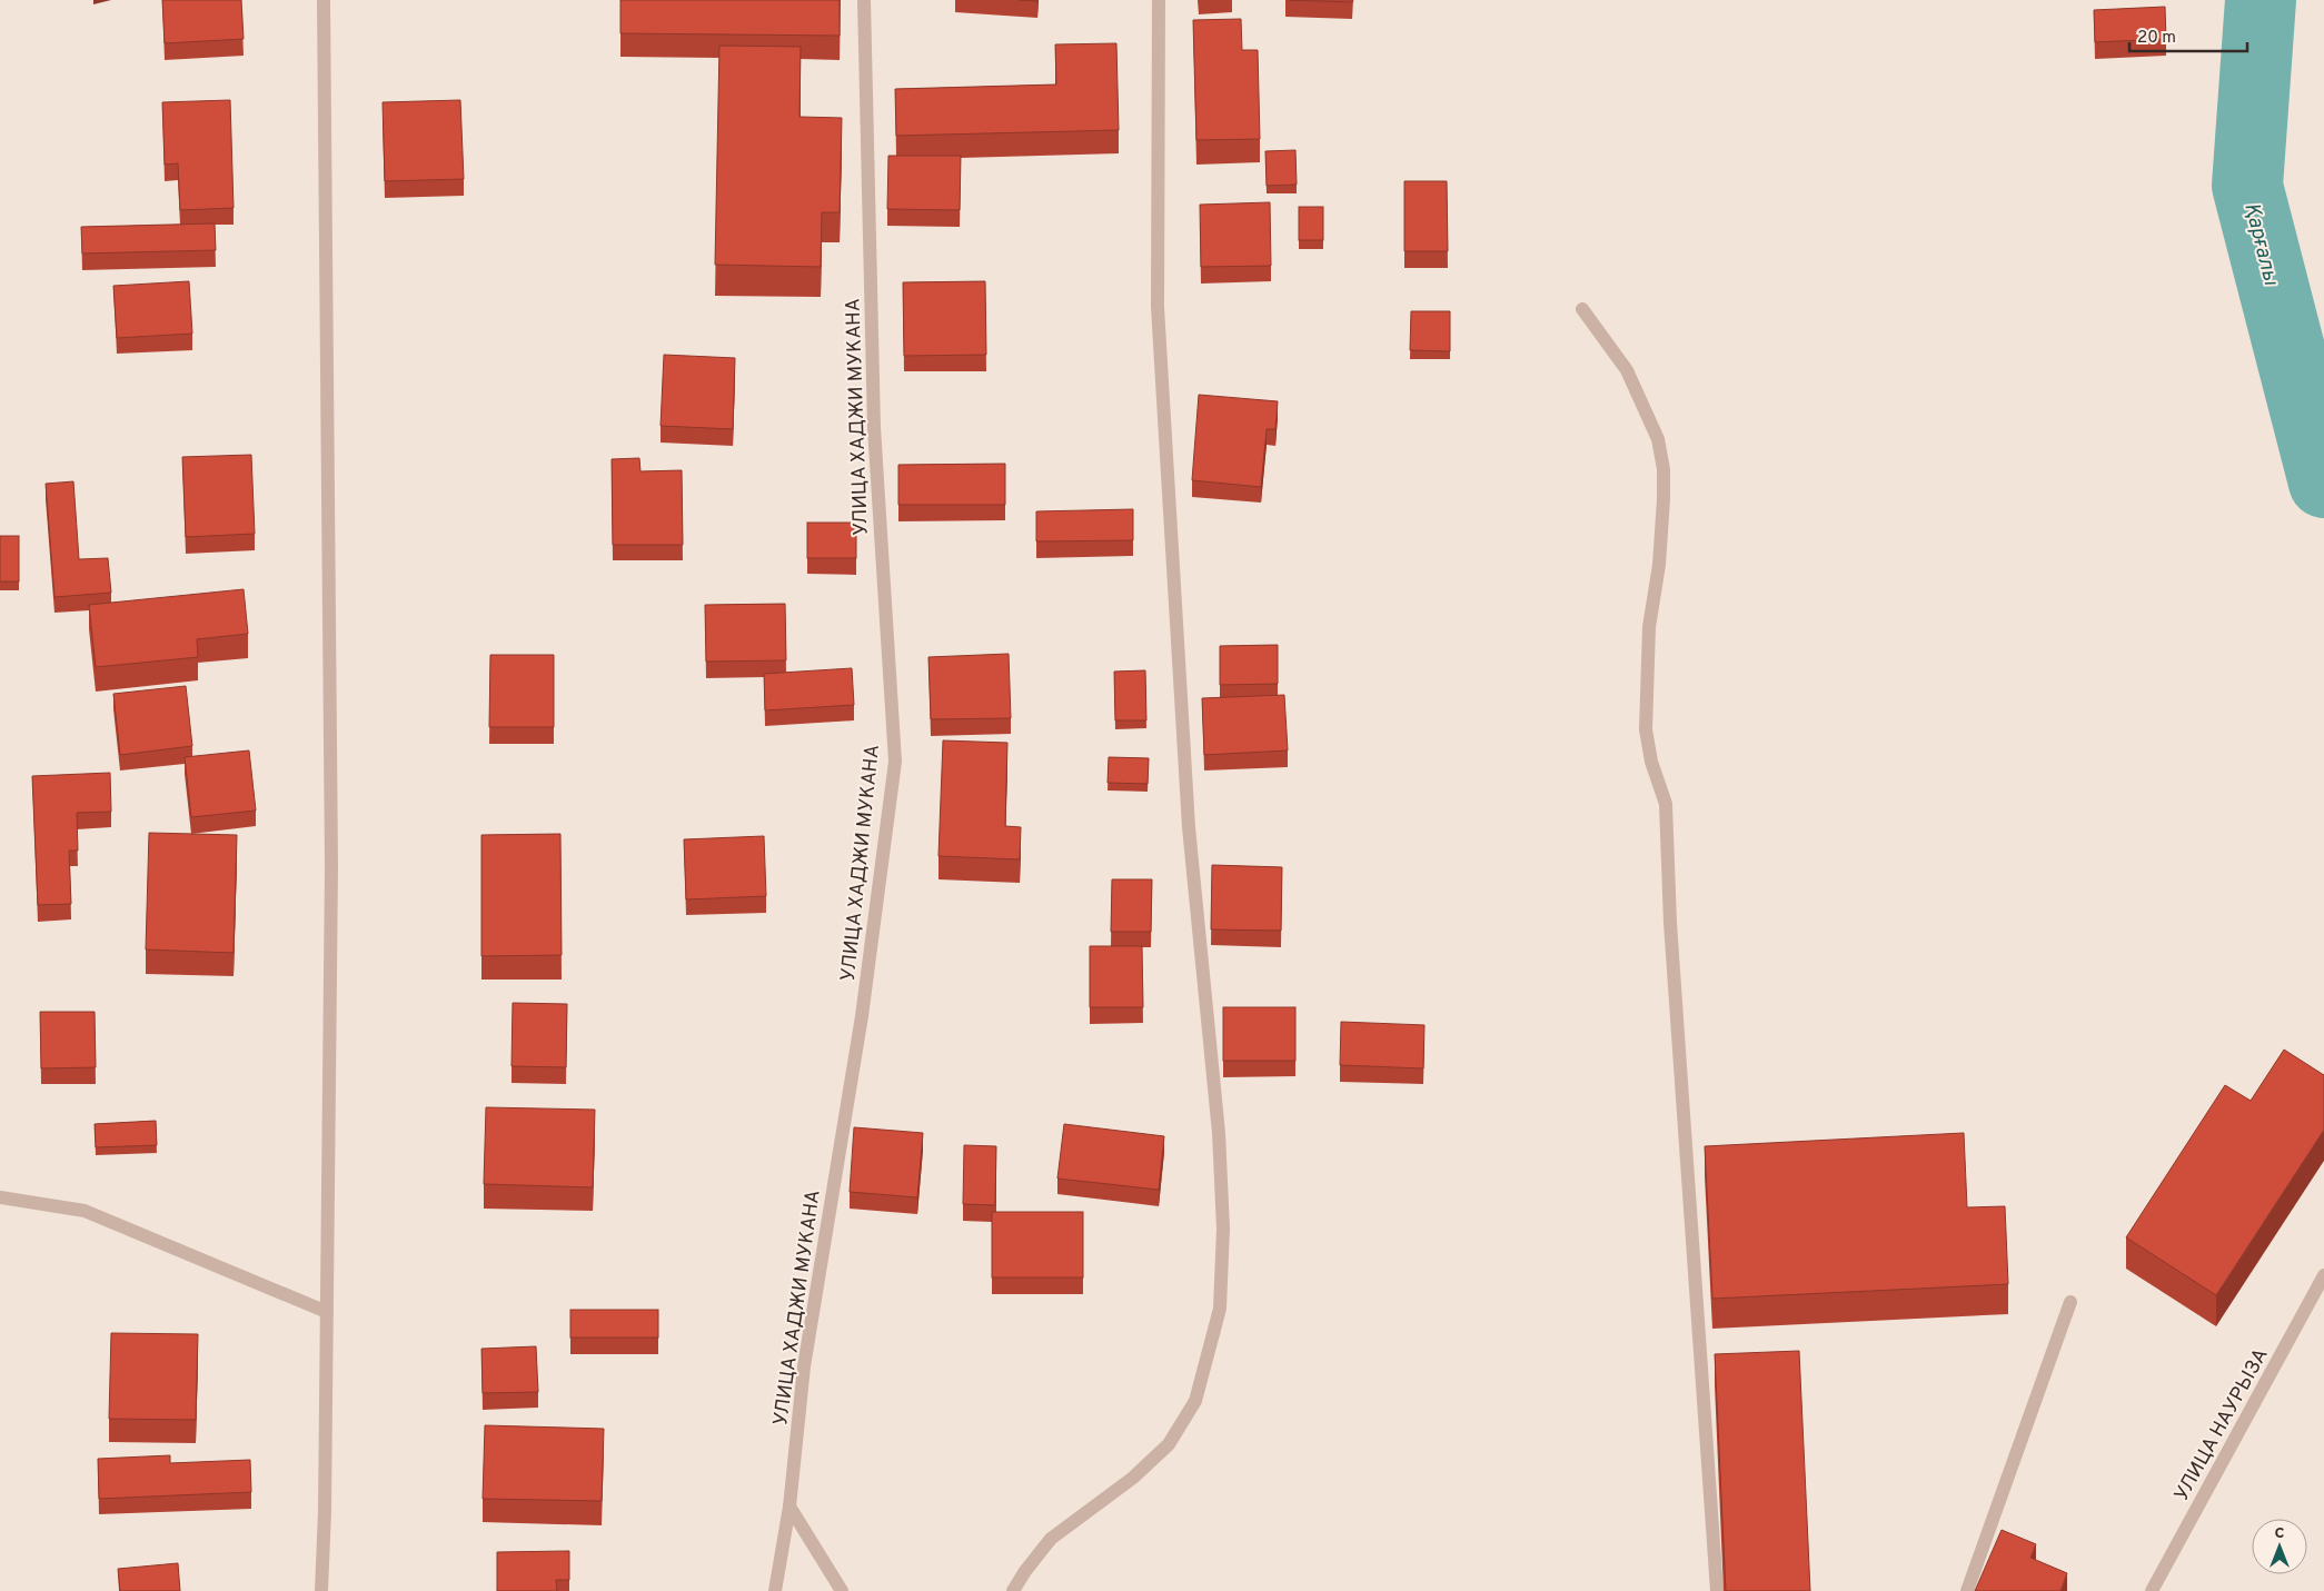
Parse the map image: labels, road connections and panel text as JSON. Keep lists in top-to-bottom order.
{
  "streets": {
    "street": ["УЛИЦА ХАДЖИ МУКАНА", "УЛИЦА НАУРЫЗА"]
  },
  "water": ["Қарғалы"],
  "scale_bar": "20 m",
  "north": "top"
}
